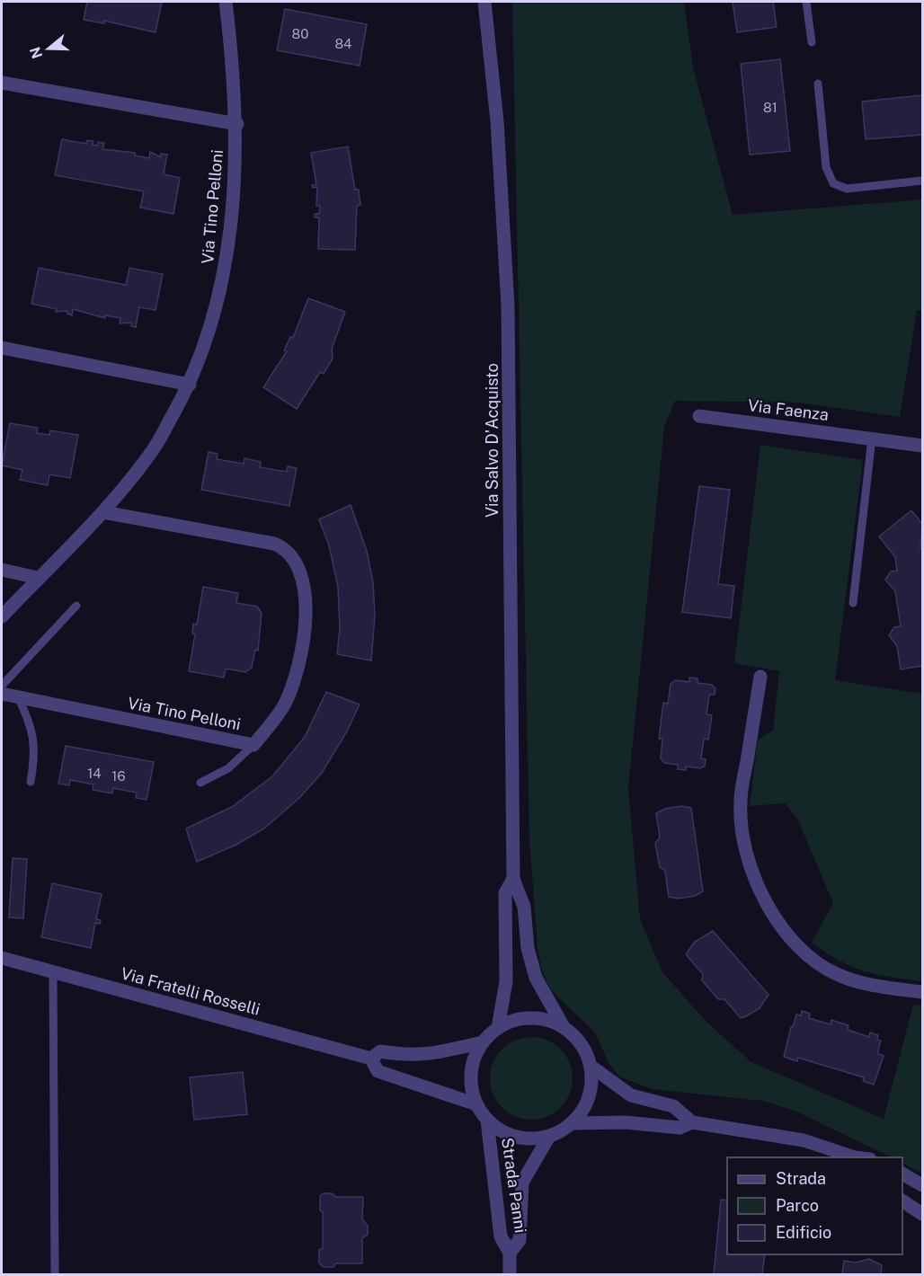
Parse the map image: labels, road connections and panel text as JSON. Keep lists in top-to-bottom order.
{
  "streets": {
    "street": [
      "Via Tino Pelloni",
      "Via Faenza",
      "Via Salvo D'Acquisto",
      "Via Fratelli Rosselli",
      "Strada Panni"
    ]
  },
  "crossings": [
    ["Via Salvo D'Acquisto", "Via Fratelli Rosselli"],
    ["Via Salvo D'Acquisto", "Strada Panni"],
    ["Via Fratelli Rosselli", "Strada Panni"]
  ],
  "house_numbers": [
    "80",
    "84",
    "81",
    "14",
    "16"
  ],
  "legend": ["Strada", "Parco", "Edificio"],
  "north": "left"
}
